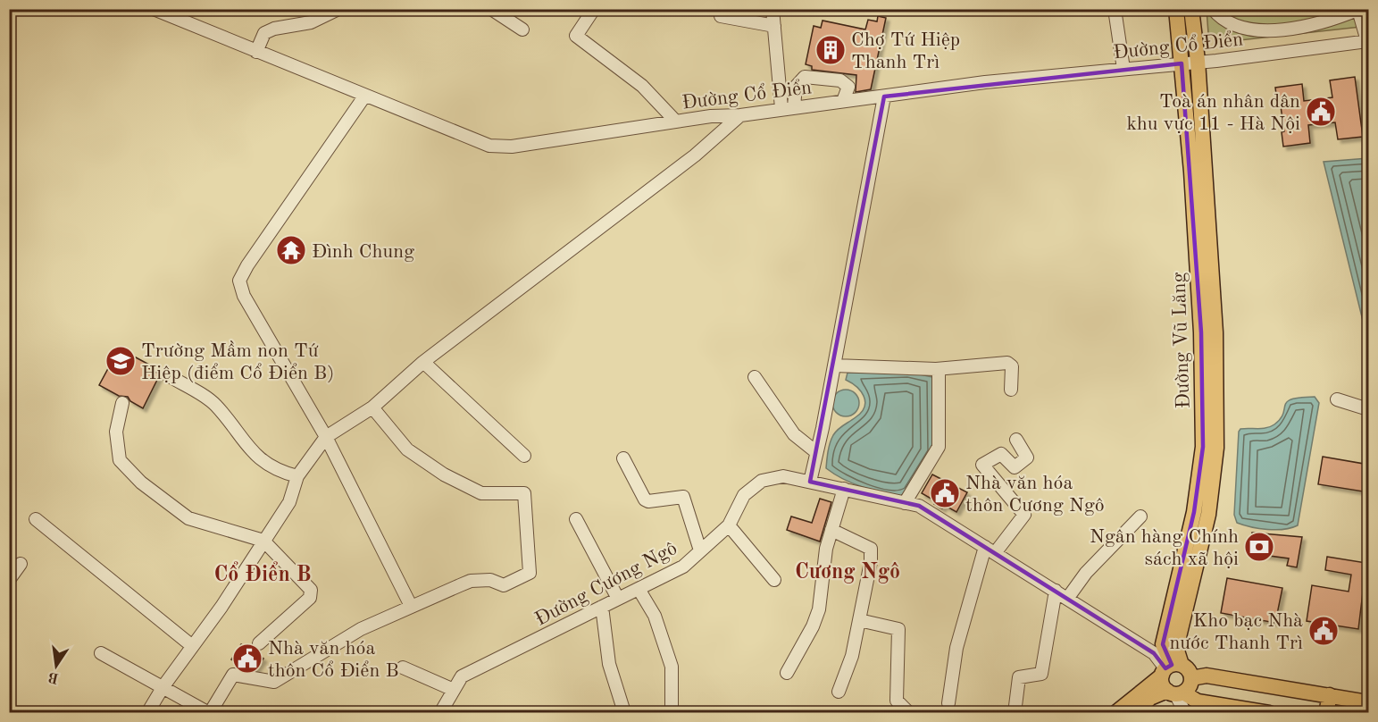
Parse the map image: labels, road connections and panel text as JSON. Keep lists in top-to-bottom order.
{
  "streets": {
    "main road": ["Đường Vũ Lăng"],
    "street": ["Đường Cổ Điển", "Đường Cương Ngô"]
  },
  "crossings": [
    ["Đường Cổ Điển", "Đường Vũ Lăng"],
    ["Đường Vũ Lăng", "Đường Cương Ngô"]
  ],
  "districts": ["Cương Ngô", "Cổ Điển B"],
  "places": {
    "building": ["Chợ Tứ Hiệp Thanh Trì"],
    "public building": [
      "Toà án nhân dân khu vực 11 - Hà Nội",
      "Nhà văn hóa thôn Cương Ngô",
      "Kho bạc Nhà nước Thanh Trì",
      "Nhà văn hóa thôn Cổ Điển B"
    ],
    "temple": ["Đình Chung"],
    "school or university": ["Trường Mầm non Tứ Hiệp (điểm Cổ Điển B)"],
    "bank": ["Ngân hàng Chính sách xã hội"]
  },
  "north": "bottom"
}
